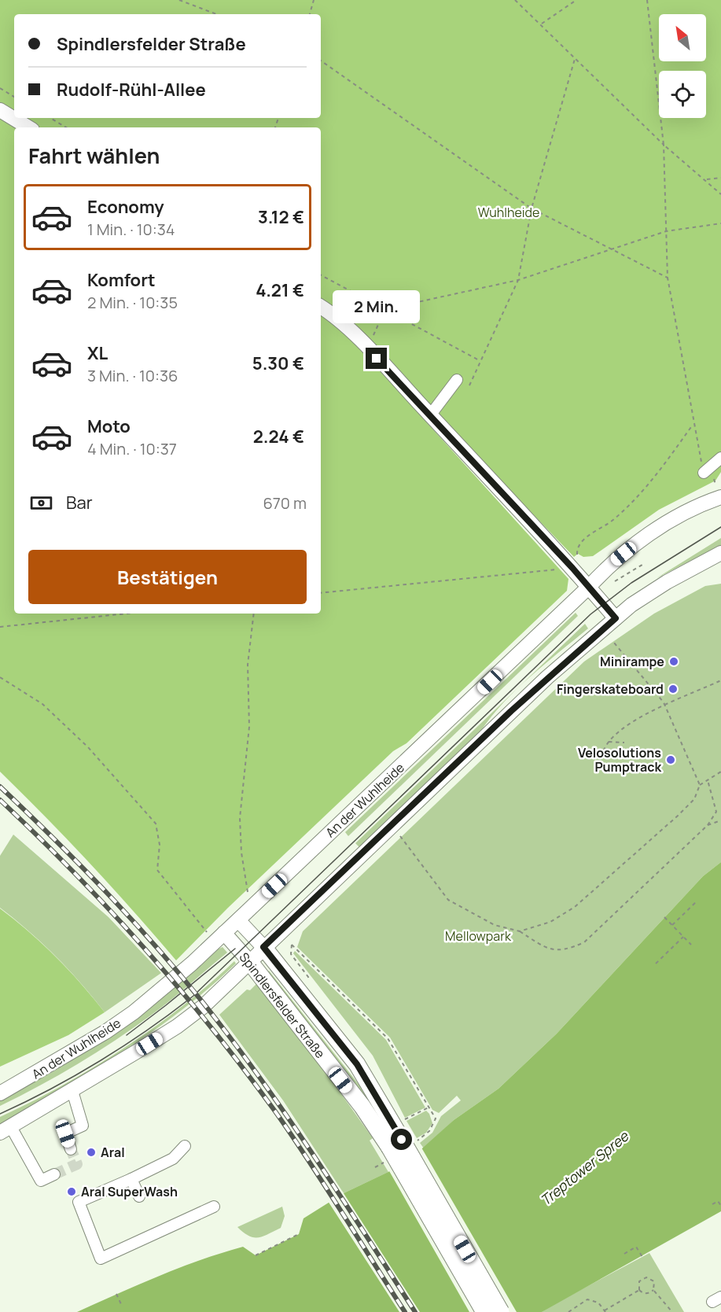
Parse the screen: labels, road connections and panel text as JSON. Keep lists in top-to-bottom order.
{
  "streets": {
    "highway": ["Spindlersfelder Straße"],
    "main road": ["An der Wuhlheide"]
  },
  "crossings": [
    ["An der Wuhlheide", "Spindlersfelder Straße"]
  ],
  "water": ["Treptower Spree"],
  "parks": ["Wuhlheide", "Mellowpark"],
  "places": [
    "Minirampe",
    "Fingerskateboard",
    "Velosolutions Pumptrack",
    "Aral",
    "Aral SuperWash"
  ],
  "north": "top left",
  "page": {
    "banner": ["Spindlersfelder Straße", "Rudolf-Rühl-Allee"],
    "heading": "Fahrt wählen",
    "list": [
      {
        "name": "Economy",
        "note": "1 Min. · 10:34",
        "value": "3.12 €"
      },
      {
        "name": "Komfort",
        "note": "2 Min. · 10:35",
        "value": "4.21 €"
      },
      {
        "name": "XL",
        "note": "3 Min. · 10:36",
        "value": "5.30 €"
      },
      {
        "name": "Moto",
        "note": "4 Min. · 10:37",
        "value": "2.24 €"
      }
    ],
    "bubble": "2 Min.",
    "pay": ["Bar", "670 m"],
    "buttons": "Bestätigen"
  }
}
